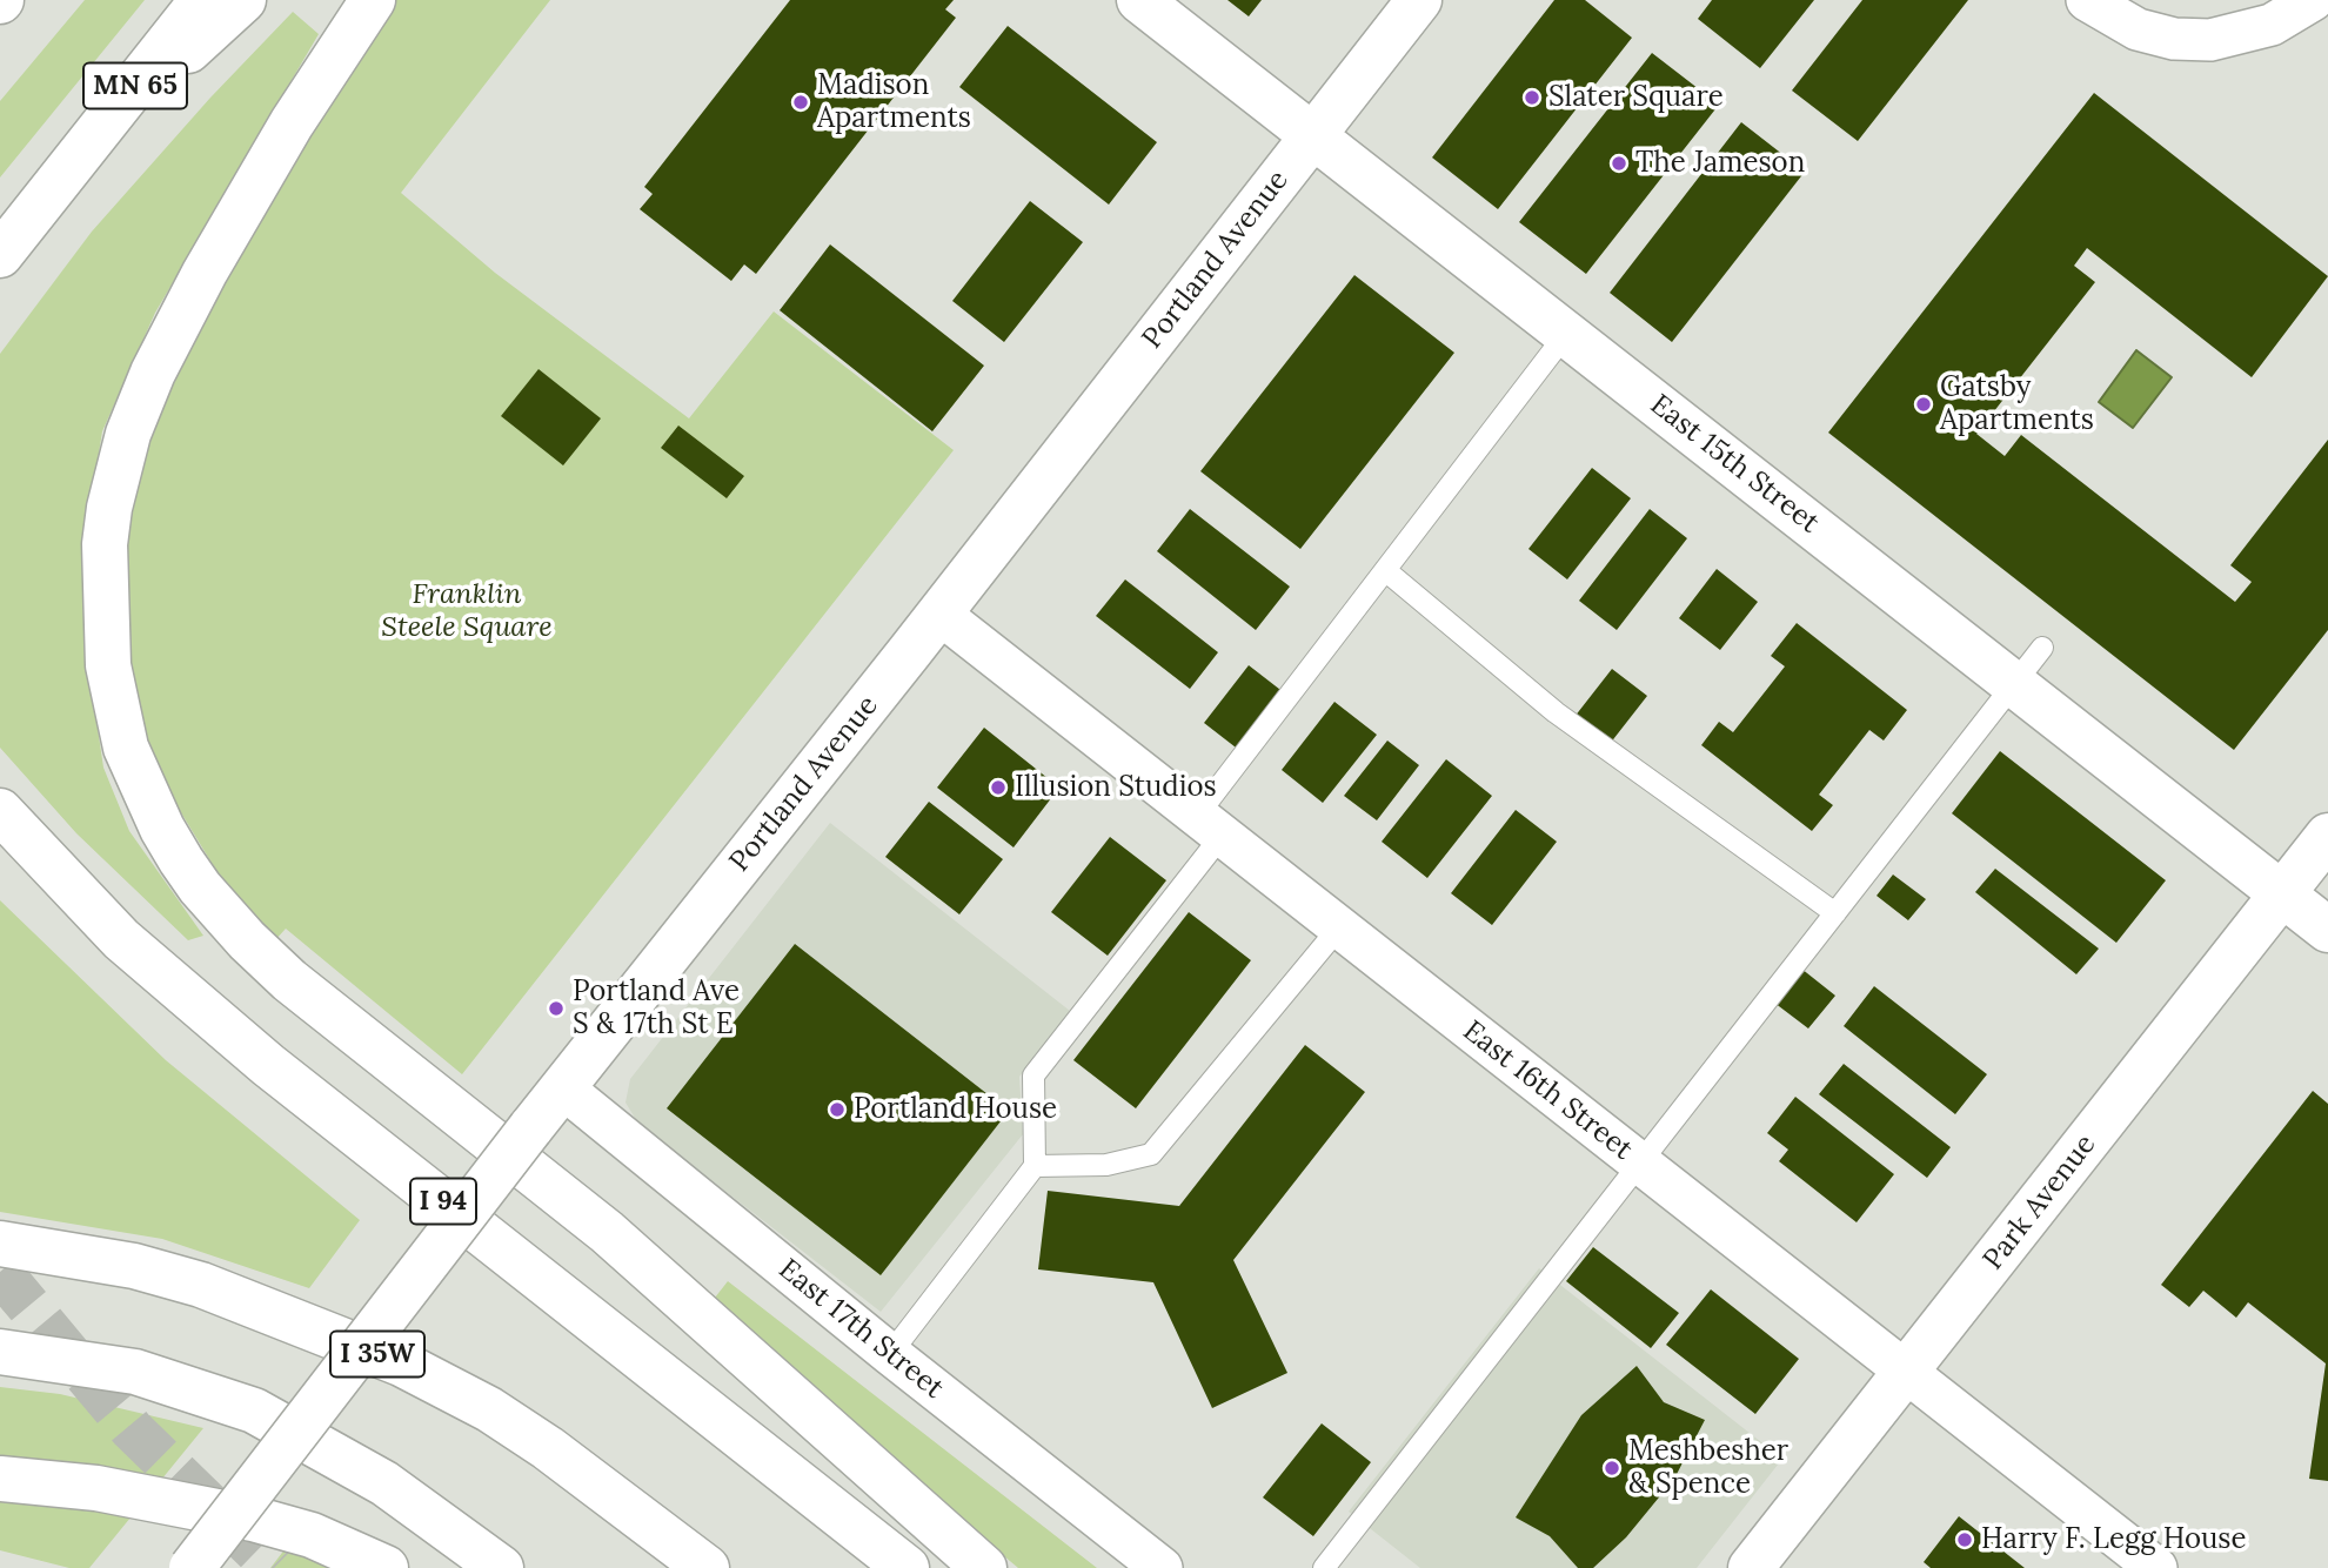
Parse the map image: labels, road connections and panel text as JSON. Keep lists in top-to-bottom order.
{
  "streets": {
    "main road": [
      "MN 65",
      "Portland Avenue",
      "East 15th Street",
      "I 94",
      "Park Avenue",
      "I 35W"
    ],
    "street": ["East 16th Street", "East 17th Street"]
  },
  "crossings": [
    ["Portland Avenue", "East 15th Street"],
    ["Portland Avenue", "East 16th Street"],
    ["Portland Avenue", "East 17th Street"],
    ["East 15th Street", "Park Avenue"],
    ["East 16th Street", "Park Avenue"]
  ],
  "parks": ["Franklin Steele Square"],
  "places": [
    "Slater Square",
    "Madison Apartments",
    "The Jameson",
    "Gatsby Apartments",
    "Illusion Studios",
    "Portland Ave S & 17th St E",
    "Portland House",
    "Meshbesher & Spence",
    "Harry F. Legg House"
  ]
}
